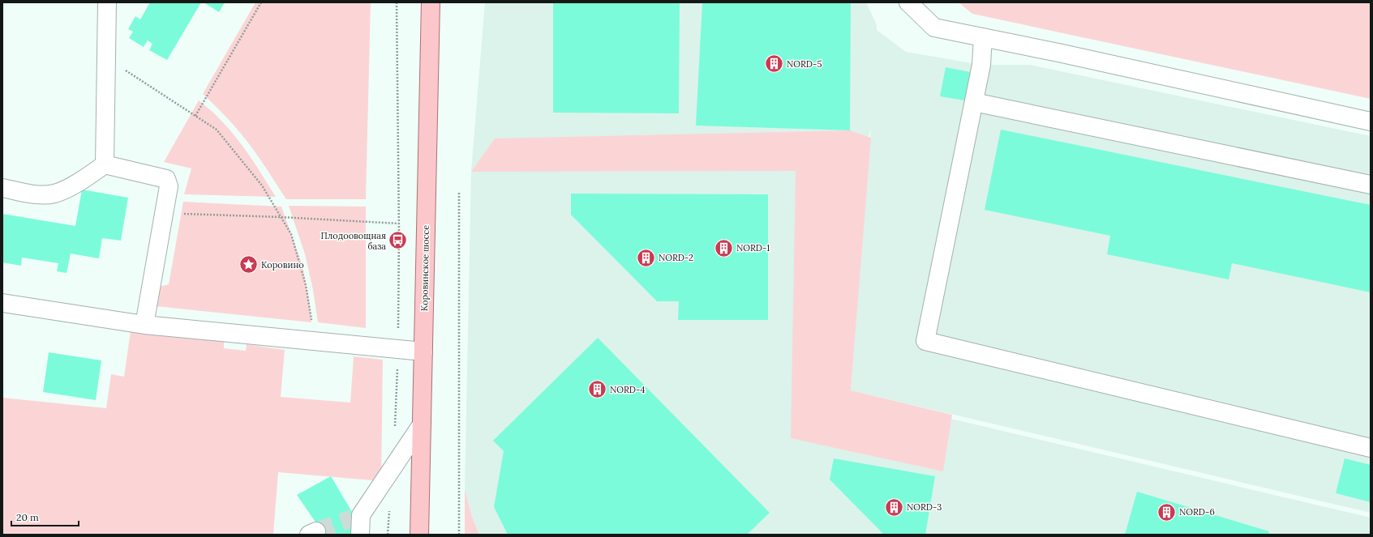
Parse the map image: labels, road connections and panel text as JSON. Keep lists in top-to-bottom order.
{
  "streets": {
    "main road": ["Коровинское шоссе"]
  },
  "places": {
    "building": [
      "NORD-5",
      "NORD-1",
      "NORD-2",
      "NORD-4",
      "NORD-3",
      "NORD-6"
    ],
    "bus stop": ["Плодоовощная база"],
    "place": ["Коровино"]
  },
  "scale_bar": "20 m"
}
